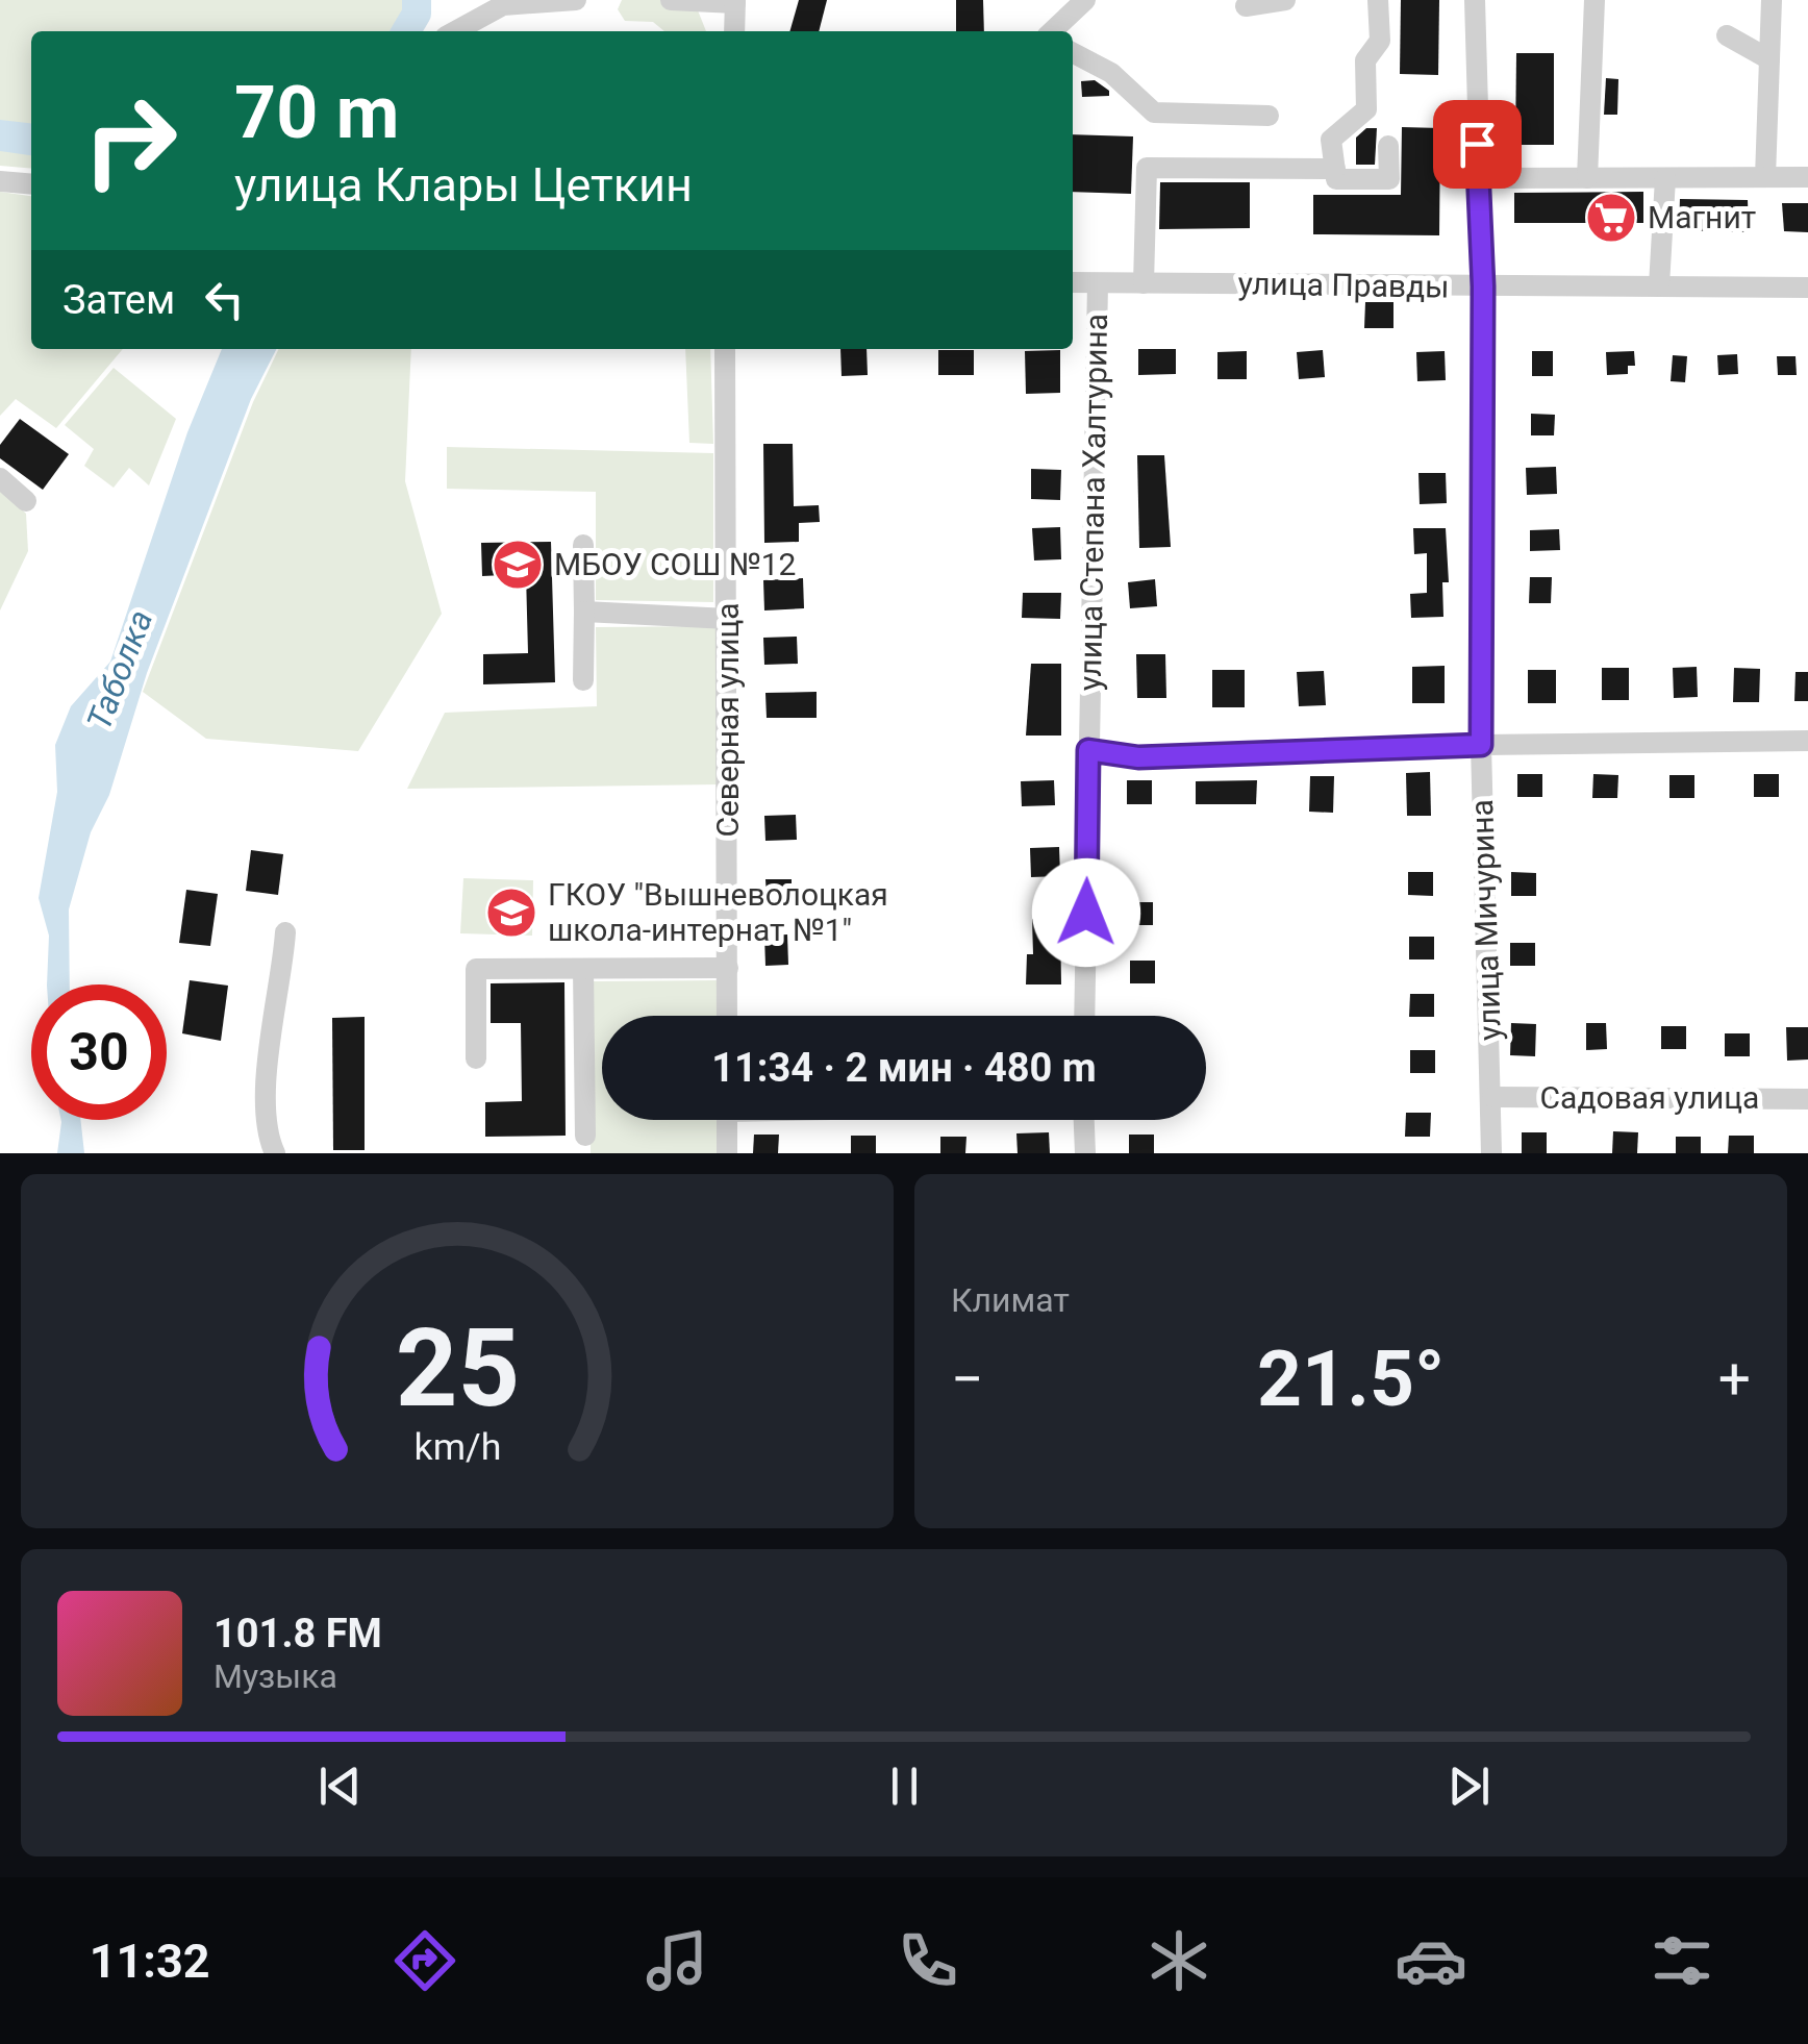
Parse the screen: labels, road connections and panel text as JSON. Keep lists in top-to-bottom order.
{
  "streets": {
    "street": [
      "улица Правды",
      "улица Степана Халтурина",
      "Северная улица",
      "улица Мичурина",
      "Садовая улица"
    ]
  },
  "crossings": [
    ["улица Правды", "улица Степана Халтурина"],
    ["улица Правды", "улица Мичурина"],
    ["улица Мичурина", "Садовая улица"]
  ],
  "water": ["Таболка"],
  "places": {
    "supermarket": ["Магнит"],
    "school or university": ["МБОУ СОШ №12", "ГКОУ \"Вышневолоцкая школа-интернат №1\""]
  },
  "page": {
    "turn": ["70 m", "улица Клары Цеткин"],
    "then": "Затем",
    "limit": "30",
    "trip": "11:34 · 2 мин · 480 m",
    "tile": "Климат",
    "heat": ["−", "21.5°", "+"],
    "song": ["101.8 FM", "Музыка"],
    "tabs": "11:32",
    "gauge": ["25", "km/h"]
  }
}
